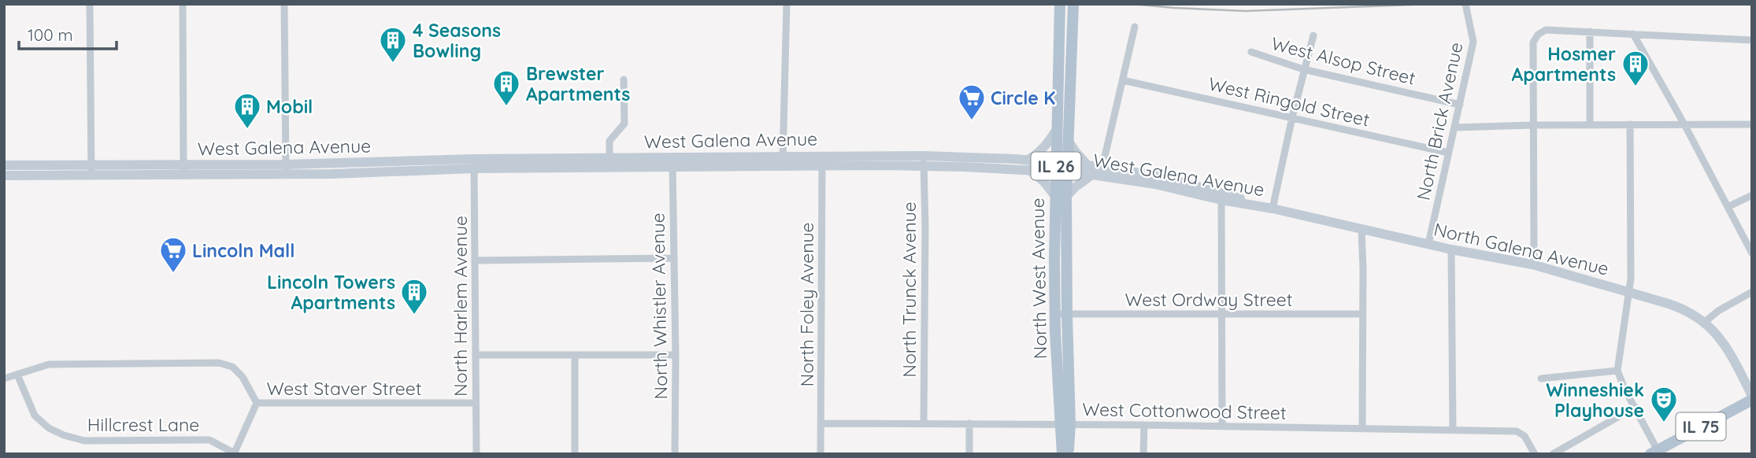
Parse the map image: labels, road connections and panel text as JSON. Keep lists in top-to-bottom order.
{
  "streets": {
    "main road": [
      "West Galena Avenue",
      "IL 26",
      "North Galena Avenue",
      "North West Avenue",
      "IL 75"
    ],
    "street": [
      "West Alsop Street",
      "West Ringold Street",
      "North Brick Avenue",
      "North Trunck Avenue",
      "West Ordway Street",
      "North Foley Avenue",
      "North Harlem Avenue",
      "North Whistler Avenue",
      "West Staver Street",
      "West Cottonwood Street",
      "Hillcrest Lane"
    ]
  },
  "crossings": [
    ["West Alsop Street", "North Brick Avenue"],
    ["West Ringold Street", "North Brick Avenue"],
    ["North Brick Avenue", "North Galena Avenue"],
    ["West Galena Avenue", "North Galena Avenue"],
    ["West Galena Avenue", "North West Avenue"],
    ["West Galena Avenue", "North Trunck Avenue"],
    ["West Galena Avenue", "North Foley Avenue"],
    ["West Galena Avenue", "North Harlem Avenue"],
    ["West Galena Avenue", "North Whistler Avenue"],
    ["North Galena Avenue", "IL 75"],
    ["North West Avenue", "West Ordway Street"],
    ["North West Avenue", "West Cottonwood Street"],
    ["North Trunck Avenue", "West Cottonwood Street"],
    ["North Foley Avenue", "West Cottonwood Street"],
    ["North Harlem Avenue", "West Staver Street"],
    ["West Staver Street", "Hillcrest Lane"]
  ],
  "places": {
    "building": [
      "4 Seasons Bowling",
      "Hosmer Apartments",
      "Brewster Apartments",
      "Mobil",
      "Lincoln Towers Apartments"
    ],
    "supermarket": ["Circle K", "Lincoln Mall"],
    "theatre": ["Winneshiek Playhouse"]
  },
  "scale_bar": "100 m"
}
